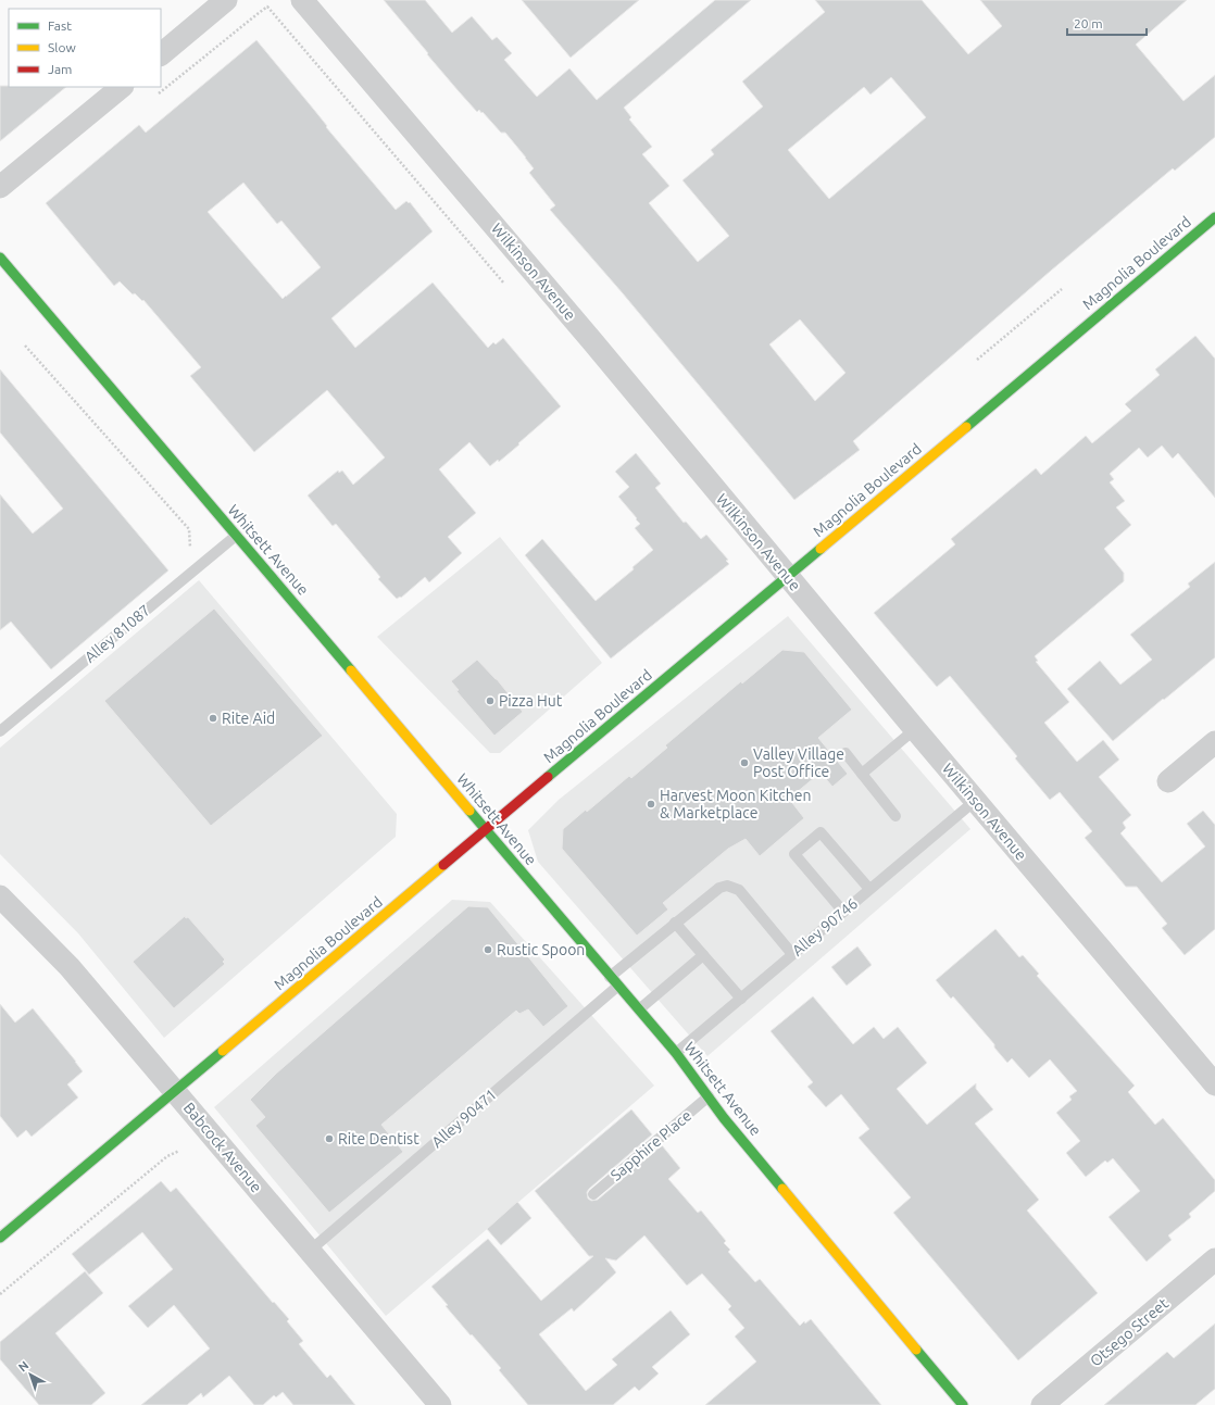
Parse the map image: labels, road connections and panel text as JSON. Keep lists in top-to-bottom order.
{
  "streets": {
    "main road": ["Magnolia Boulevard", "Whitsett Avenue"],
    "street": ["Wilkinson Avenue", "Babcock Avenue", "Otsego Street"],
    "lane": [
      "Alley 81087",
      "Alley 90746",
      "Alley 90471",
      "Sapphire Place"
    ]
  },
  "crossings": [
    ["Magnolia Boulevard", "Wilkinson Avenue"],
    ["Magnolia Boulevard", "Whitsett Avenue"],
    ["Magnolia Boulevard", "Babcock Avenue"],
    ["Wilkinson Avenue", "Alley 90746"],
    ["Whitsett Avenue", "Alley 81087"],
    ["Whitsett Avenue", "Alley 90746"],
    ["Whitsett Avenue", "Alley 90471"],
    ["Whitsett Avenue", "Sapphire Place"],
    ["Alley 90471", "Babcock Avenue"]
  ],
  "places": [
    "Pizza Hut",
    "Rite Aid",
    "Valley Village Post Office",
    "Harvest Moon Kitchen & Marketplace",
    "Rustic Spoon",
    "Rite Dentist"
  ],
  "legend": ["Fast", "Slow", "Jam"],
  "scale_bar": "20 m",
  "north": "top left"
}
